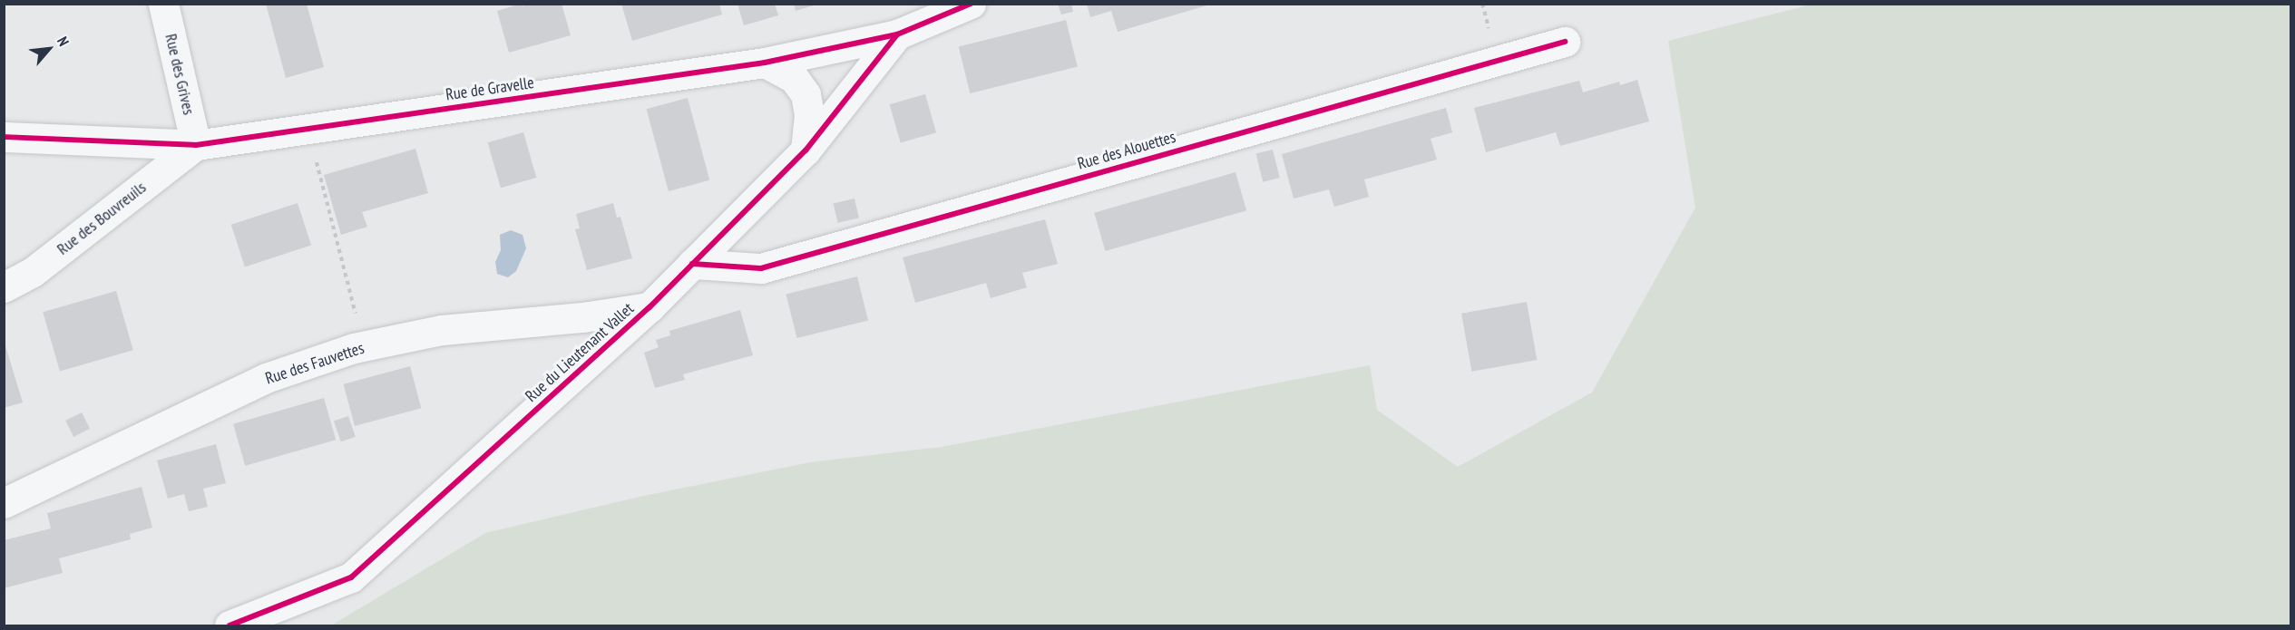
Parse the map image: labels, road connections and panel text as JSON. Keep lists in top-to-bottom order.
{
  "streets": {
    "street": [
      "Rue des Grives",
      "Rue de Gravelle",
      "Rue des Alouettes",
      "Rue des Bouvreuils",
      "Rue du Lieutenant Vallet",
      "Rue des Fauvettes"
    ]
  },
  "crossings": [
    ["Rue des Grives", "Rue de Gravelle"],
    ["Rue des Grives", "Rue des Bouvreuils"],
    ["Rue de Gravelle", "Rue des Bouvreuils"],
    ["Rue de Gravelle", "Rue du Lieutenant Vallet"],
    ["Rue des Alouettes", "Rue du Lieutenant Vallet"],
    ["Rue du Lieutenant Vallet", "Rue des Fauvettes"]
  ],
  "north": "top right"
}
